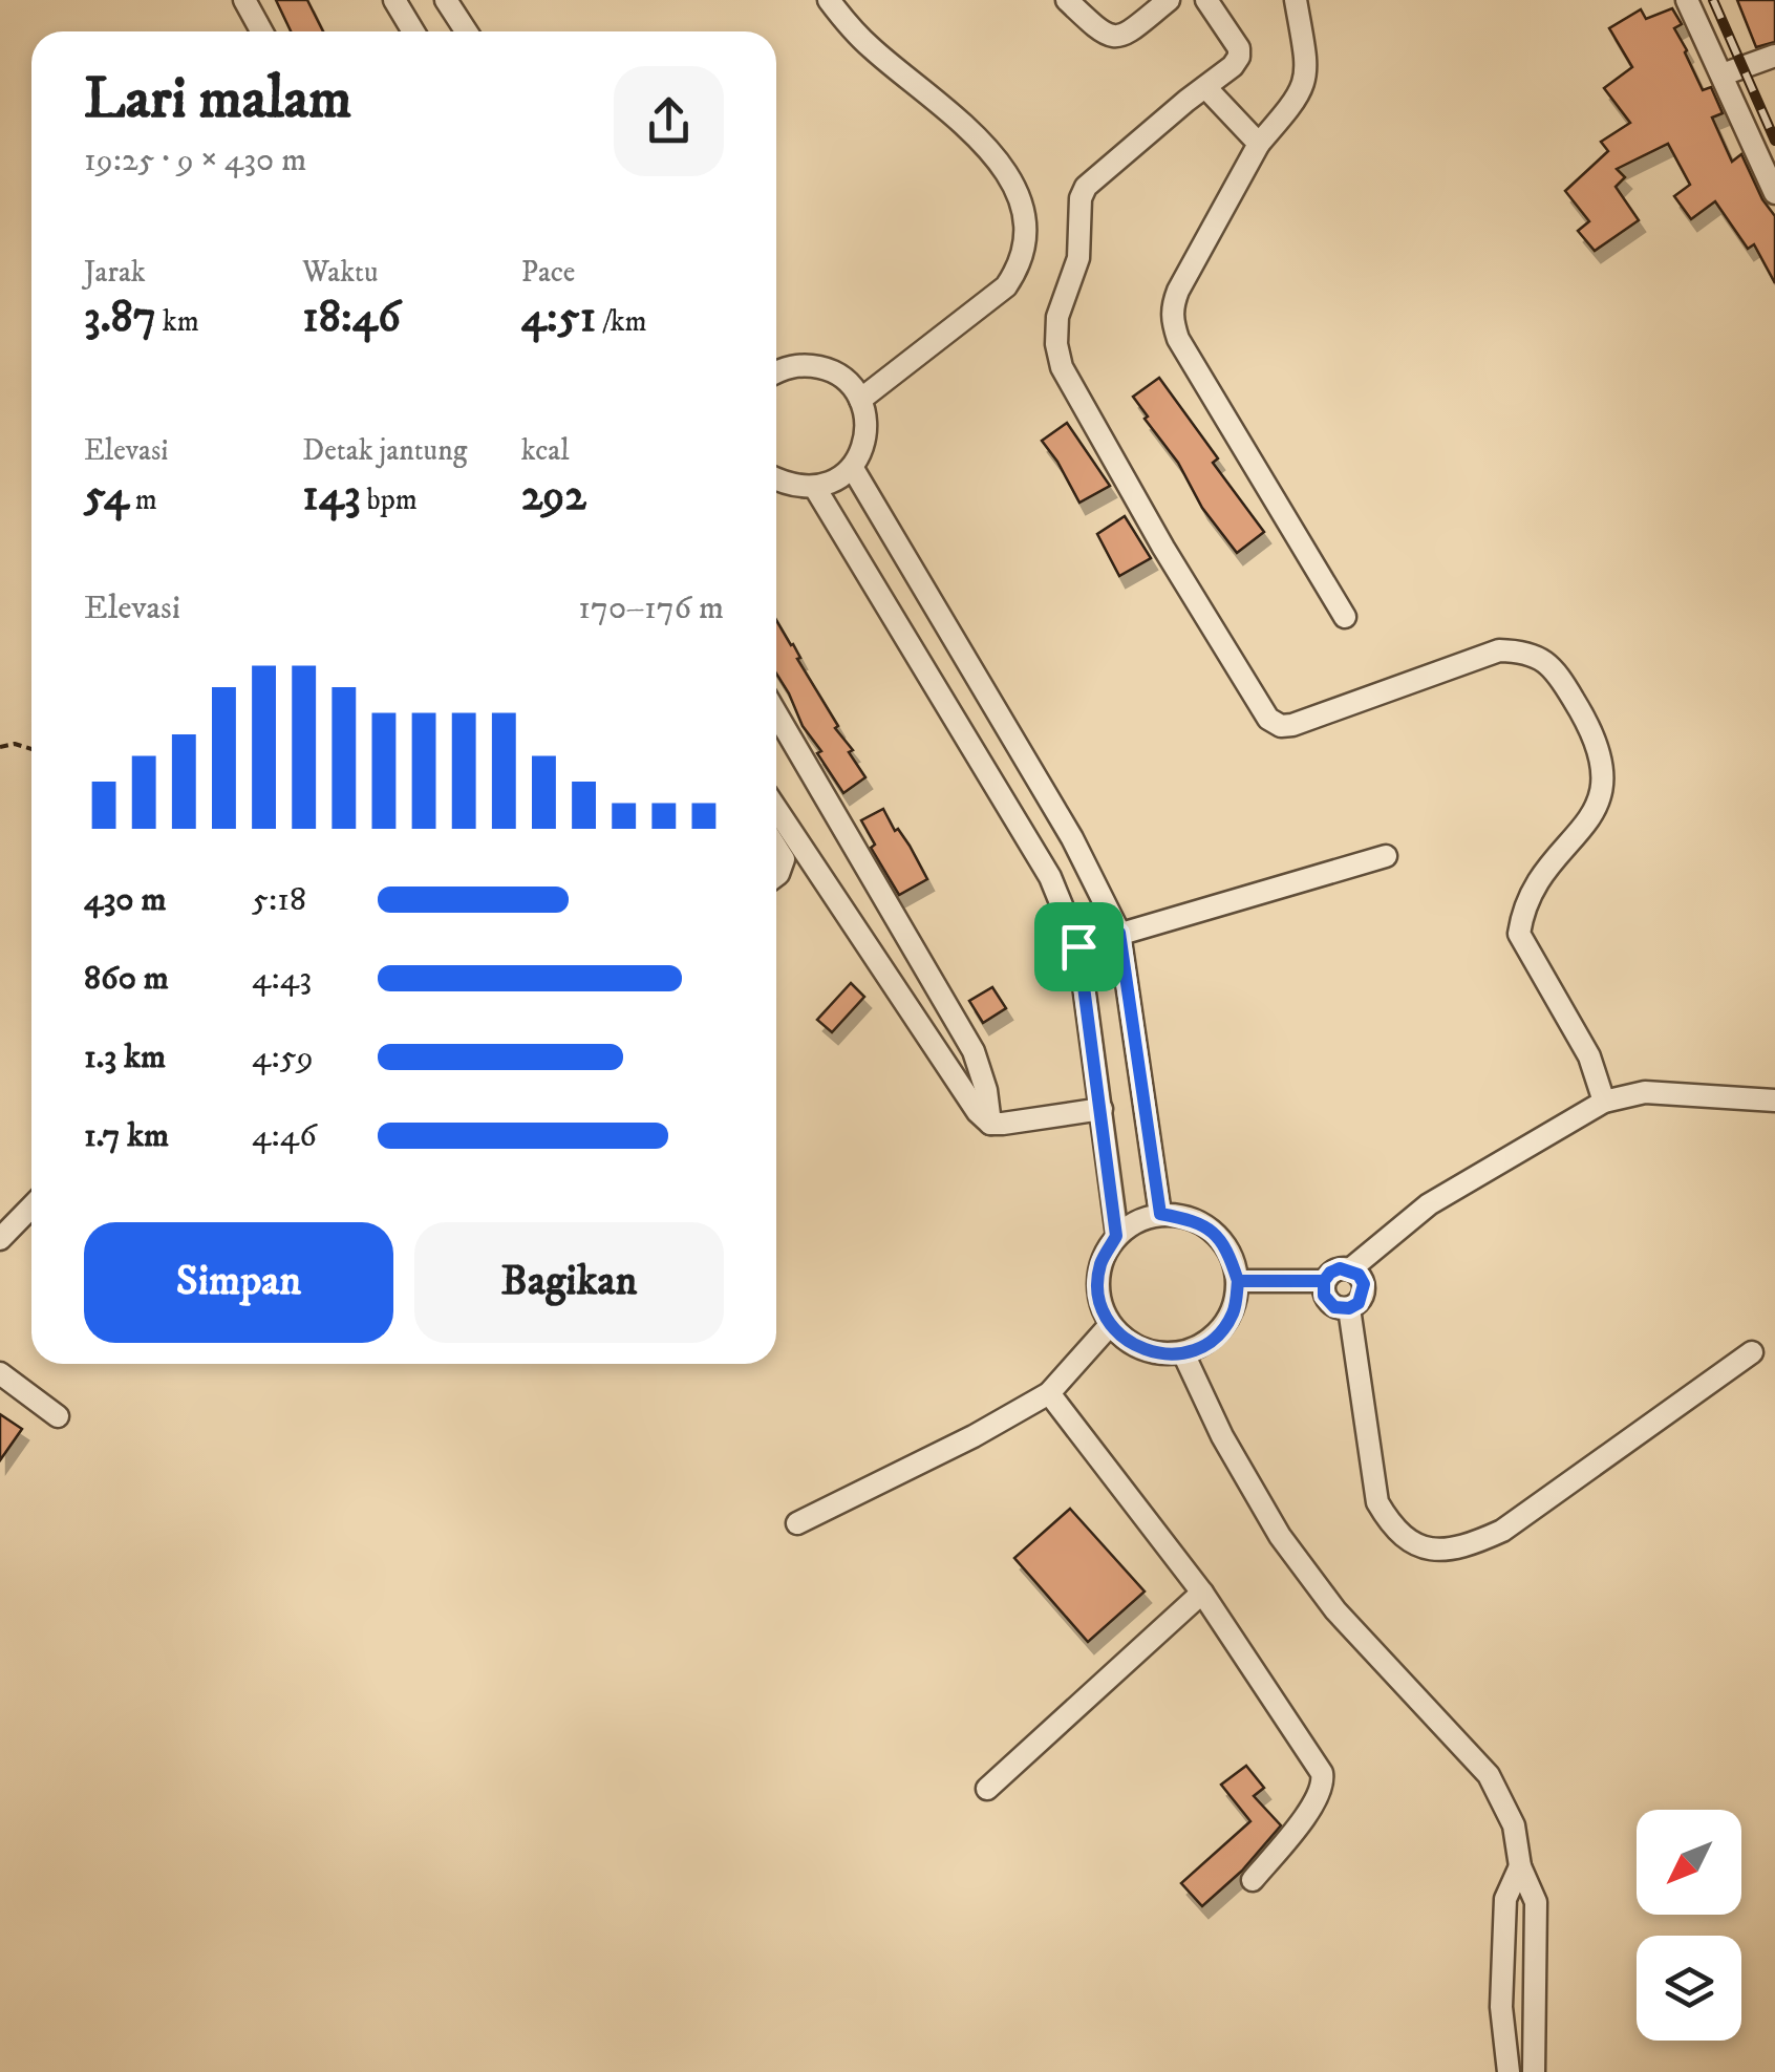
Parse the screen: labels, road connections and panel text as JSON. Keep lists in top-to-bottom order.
{
  "north": "bottom left",
  "page": {
    "heading": ["Lari malam", "19:25 · 9 × 430 m"],
    "stats": [
      ["Jarak", "3.87 km"],
      ["Waktu", "18:46"],
      ["Pace", "4:51 /km"],
      ["Elevasi", "54 m"],
      ["Detak jantung", "143 bpm"],
      ["kcal", "292"]
    ],
    "chart": ["Elevasi", "170–176 m"],
    "list": [
      {
        "name": "430 m",
        "note": "5:18"
      },
      {
        "name": "860 m",
        "note": "4:43"
      },
      {
        "name": "1.3 km",
        "note": "4:59"
      },
      {
        "name": "1.7 km",
        "note": "4:46"
      }
    ],
    "buttons": ["Simpan", "Bagikan"]
  }
}
